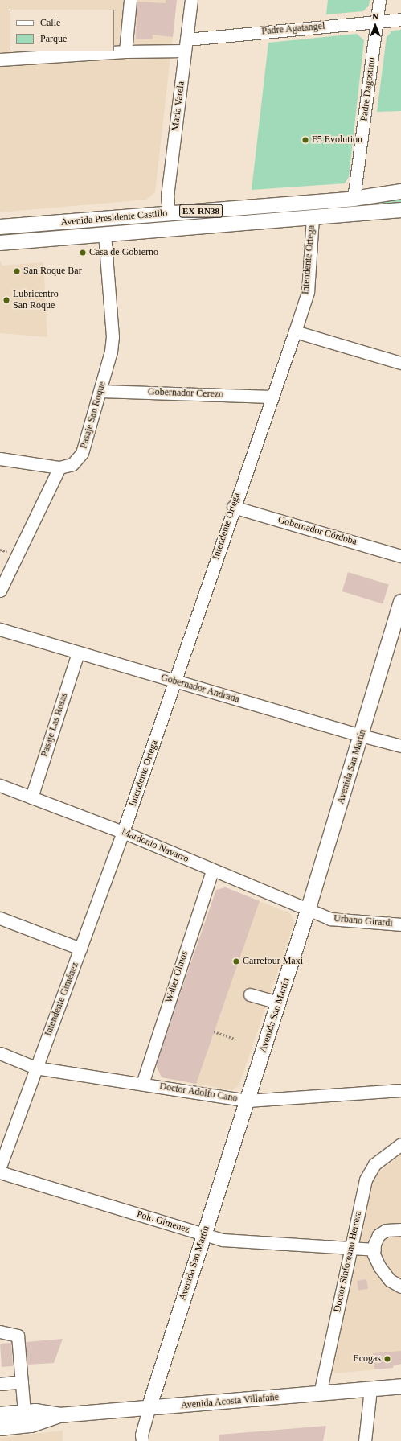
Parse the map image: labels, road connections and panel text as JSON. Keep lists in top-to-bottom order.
{
  "streets": {
    "main road": [
      "EX-RN38",
      "Avenida Presidente Castillo",
      "Avenida San Martín",
      "Avenida Acosta Villafañe"
    ],
    "street": [
      "Padre Agatangel",
      "Padre Dagostino",
      "María Varela",
      "Intendente Ortega",
      "Gobernador Cerezo",
      "Pasaje San Roque",
      "Gobernador Córdoba",
      "Gobernador Andrada",
      "Pasaje Las Rosas",
      "Mardonio Navarro",
      "Urbano Girardi",
      "Walter Olmos",
      "Intendente Giménez",
      "Doctor Adolfo Cano",
      "Polo Gimenez",
      "Doctor Sinforeano Herrera"
    ]
  },
  "crossings": [
    ["Padre Agatangel", "Padre Dagostino"],
    ["Padre Agatangel", "María Varela"],
    ["Padre Dagostino", "Avenida Presidente Castillo"],
    ["María Varela", "Avenida Presidente Castillo"],
    ["Avenida Presidente Castillo", "Intendente Ortega"],
    ["Avenida Presidente Castillo", "Pasaje San Roque"],
    ["Intendente Ortega", "Gobernador Cerezo"],
    ["Intendente Ortega", "Gobernador Córdoba"],
    ["Intendente Ortega", "Gobernador Andrada"],
    ["Intendente Ortega", "Mardonio Navarro"],
    ["Intendente Ortega", "Intendente Giménez"],
    ["Gobernador Cerezo", "Pasaje San Roque"],
    ["Gobernador Andrada", "Pasaje Las Rosas"],
    ["Gobernador Andrada", "Avenida San Martín"],
    ["Pasaje Las Rosas", "Mardonio Navarro"],
    ["Avenida San Martín", "Mardonio Navarro"],
    ["Avenida San Martín", "Urbano Girardi"],
    ["Avenida San Martín", "Doctor Adolfo Cano"],
    ["Avenida San Martín", "Polo Gimenez"],
    ["Avenida San Martín", "Avenida Acosta Villafañe"],
    ["Mardonio Navarro", "Urbano Girardi"],
    ["Mardonio Navarro", "Walter Olmos"],
    ["Mardonio Navarro", "Intendente Giménez"],
    ["Walter Olmos", "Doctor Adolfo Cano"],
    ["Intendente Giménez", "Doctor Adolfo Cano"],
    ["Polo Gimenez", "Doctor Sinforeano Herrera"],
    ["Doctor Sinforeano Herrera", "Avenida Acosta Villafañe"]
  ],
  "places": [
    "F5 Evolution",
    "Casa de Gobierno",
    "San Roque Bar",
    "Lubricentro San Roque",
    "Carrefour Maxi",
    "Ecogas"
  ],
  "legend": ["Calle", "Parque"],
  "north": "top"
}
